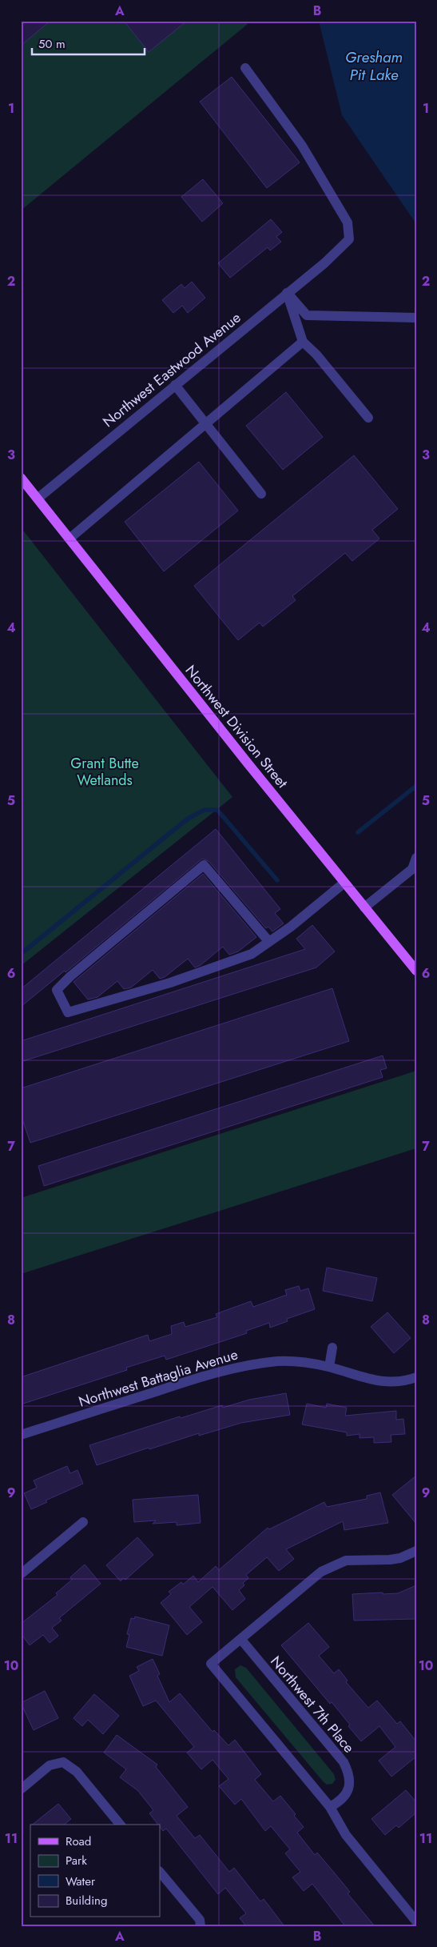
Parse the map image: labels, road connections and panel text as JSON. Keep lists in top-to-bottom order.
{
  "streets": {
    "main road": ["Northwest Division Street"],
    "street": ["Northwest Eastwood Avenue", "Northwest Battaglia Avenue", "Northwest 7th Place"]
  },
  "crossings": [
    ["Northwest Eastwood Avenue", "Northwest Division Street"]
  ],
  "water": ["Gresham Pit Lake"],
  "parks": ["Grant Butte Wetlands"],
  "legend": [
    "Road",
    "Park",
    "Water",
    "Building"
  ],
  "scale_bar": "50 m",
  "grid": {
    "columns": ["A", "B"],
    "rows": [
      "1",
      "2",
      "3",
      "4",
      "5",
      "6",
      "7",
      "8",
      "9",
      "10",
      "11"
    ]
  }
}
